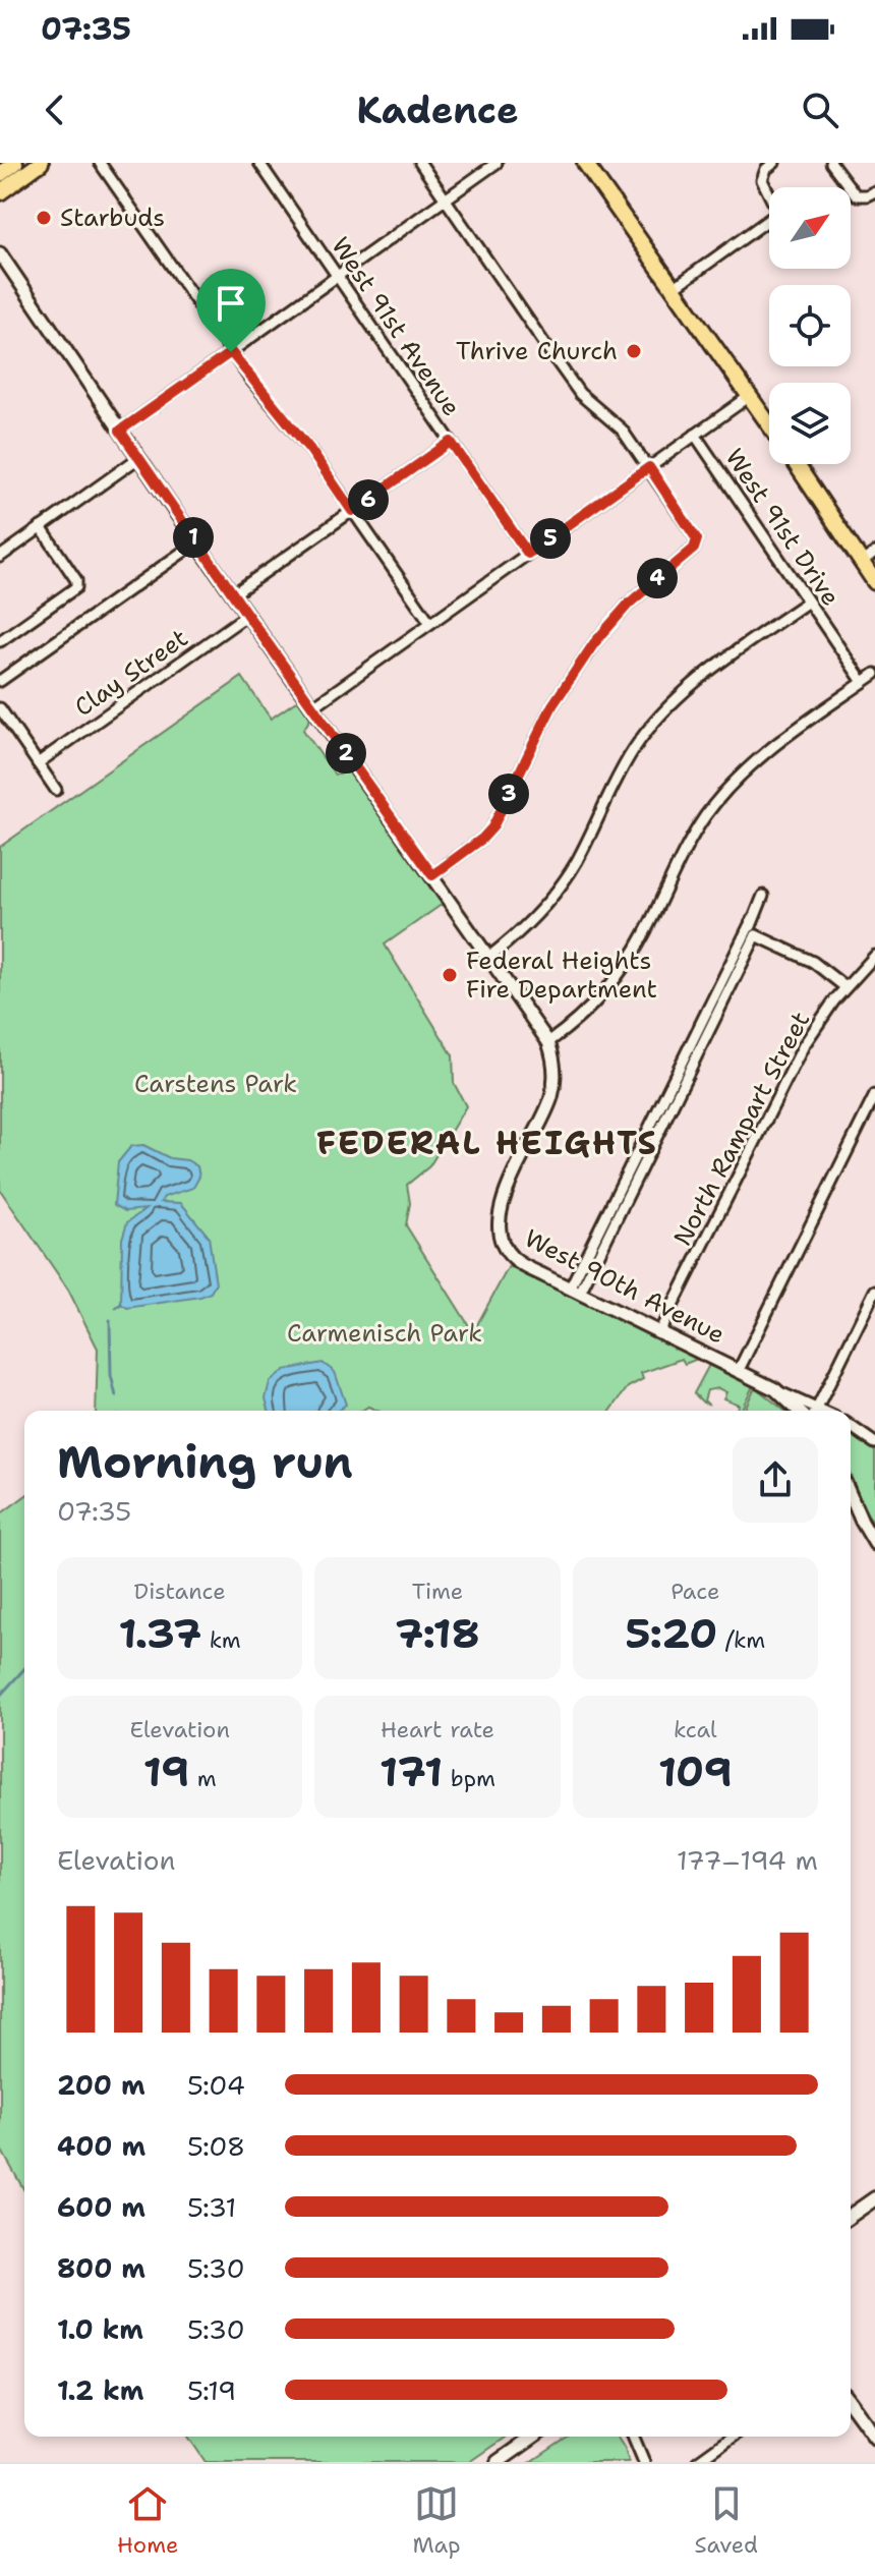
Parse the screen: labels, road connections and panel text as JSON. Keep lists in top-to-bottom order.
{
  "streets": {
    "street": [
      "West 91st Avenue",
      "West 91st Drive",
      "Clay Street",
      "North Rampart Street",
      "West 90th Avenue"
    ]
  },
  "crossings": [
    ["Clay Street", "West 90th Avenue"],
    ["North Rampart Street", "West 90th Avenue"]
  ],
  "districts": ["FEDERAL HEIGHTS"],
  "parks": ["Carstens Park", "Carmenisch Park"],
  "places": ["Starbuds", "Thrive Church", "Federal Heights Fire Department"],
  "north": "top right",
  "page": {
    "status": "07:35",
    "header": "Kadence",
    "pins": [
      "6",
      "1",
      "5",
      "4",
      "2",
      "3"
    ],
    "heading": ["Morning run", "07:35"],
    "stats": [
      ["Distance", "1.37 km"],
      ["Time", "7:18"],
      ["Pace", "5:20 /km"],
      ["Elevation", "19 m"],
      ["Heart rate", "171 bpm"],
      ["kcal", "109"]
    ],
    "chart": ["Elevation", "177–194 m"],
    "list": [
      {
        "name": "200 m",
        "note": "5:04"
      },
      {
        "name": "400 m",
        "note": "5:08"
      },
      {
        "name": "600 m",
        "note": "5:31"
      },
      {
        "name": "800 m",
        "note": "5:30"
      },
      {
        "name": "1.0 km",
        "note": "5:30"
      },
      {
        "name": "1.2 km",
        "note": "5:19"
      }
    ],
    "tabs": ["Home", "Map", "Saved"]
  }
}
